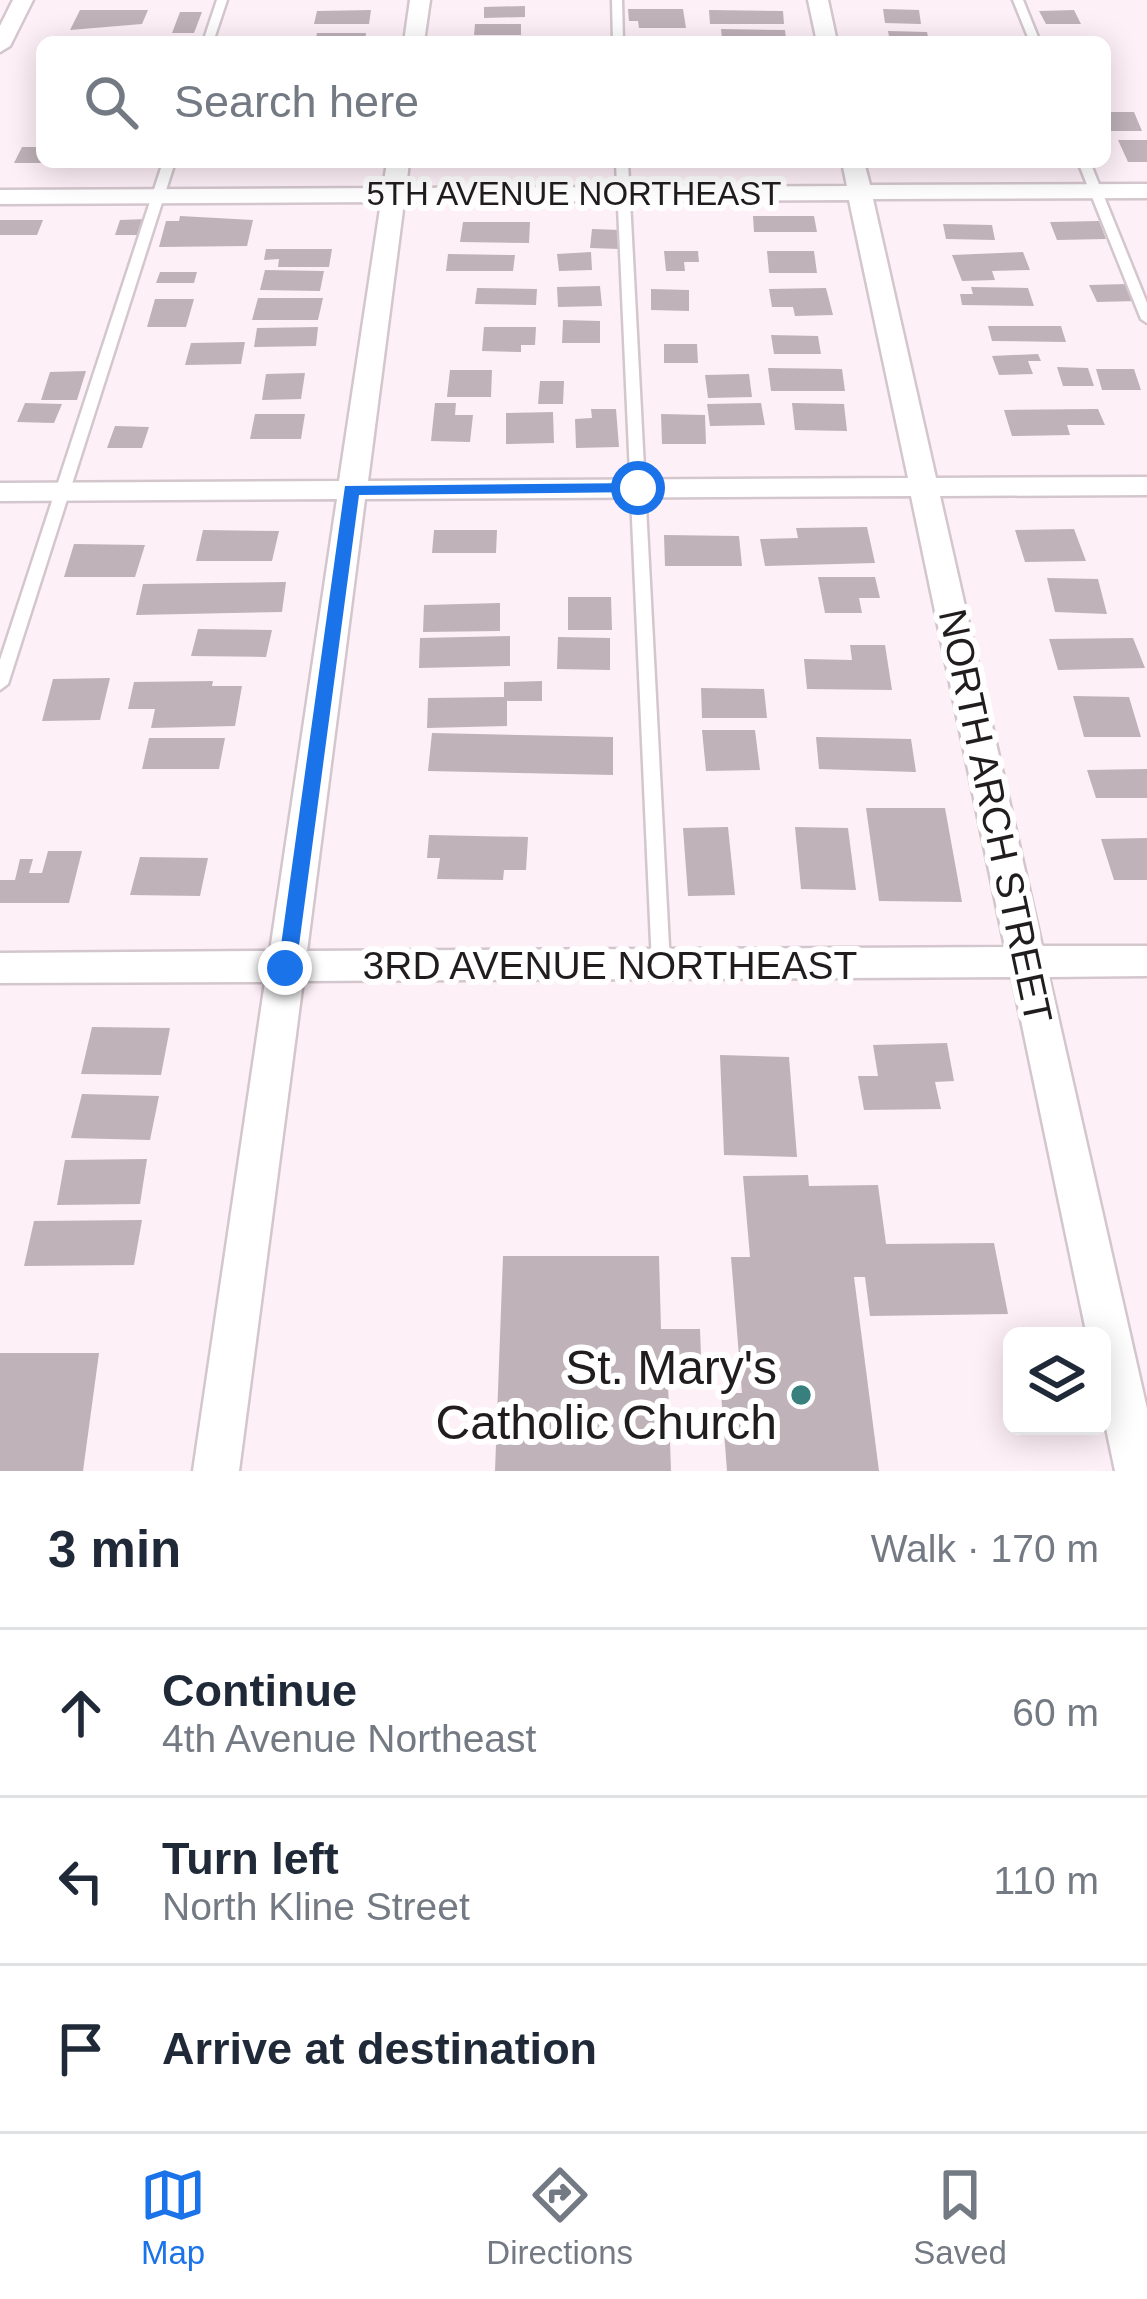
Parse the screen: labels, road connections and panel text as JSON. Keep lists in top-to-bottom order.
{
  "streets": {
    "street": ["5TH AVENUE NORTHEAST", "NORTH ARCH STREET", "3RD AVENUE NORTHEAST"]
  },
  "crossings": [
    ["5TH AVENUE NORTHEAST", "NORTH ARCH STREET"],
    ["NORTH ARCH STREET", "3RD AVENUE NORTHEAST"]
  ],
  "places": ["St. Mary's Catholic Church"],
  "page": {
    "search": "Search here",
    "heading": ["3 min", "Walk · 170 m"],
    "list": [
      ["Continue", "4th Avenue Northeast", "60 m"],
      ["Turn left", "North Kline Street", "110 m"],
      "Arrive at destination"
    ],
    "nav": ["Map", "Directions", "Saved"]
  }
}
